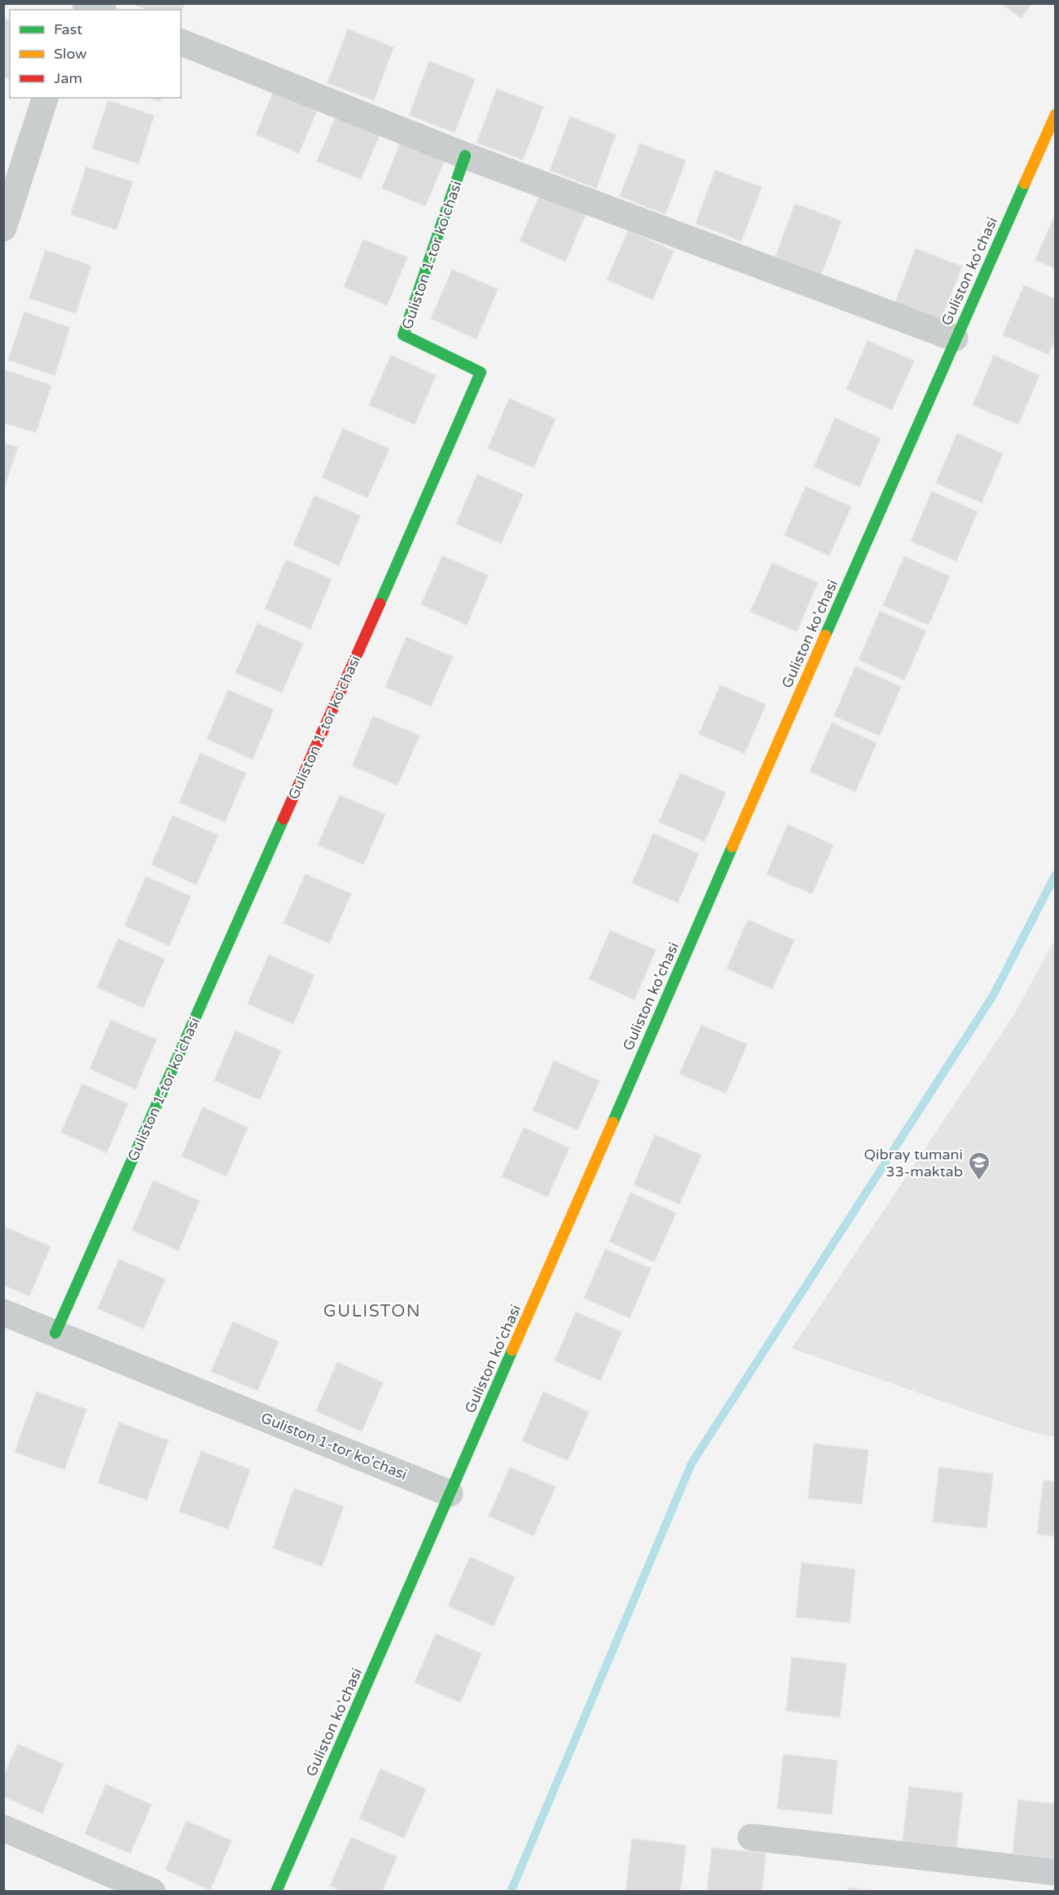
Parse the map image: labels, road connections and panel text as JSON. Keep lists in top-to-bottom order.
{
  "streets": {
    "main road": ["Guliston 1-tor ko'chasi", "Guliston ko'chasi"]
  },
  "crossings": [
    ["Guliston 1-tor ko'chasi", "Guliston ko'chasi"]
  ],
  "districts": ["GULISTON"],
  "places": {
    "school or university": ["Qibray tumani 33-maktab"]
  },
  "legend": ["Fast", "Slow", "Jam"]
}
